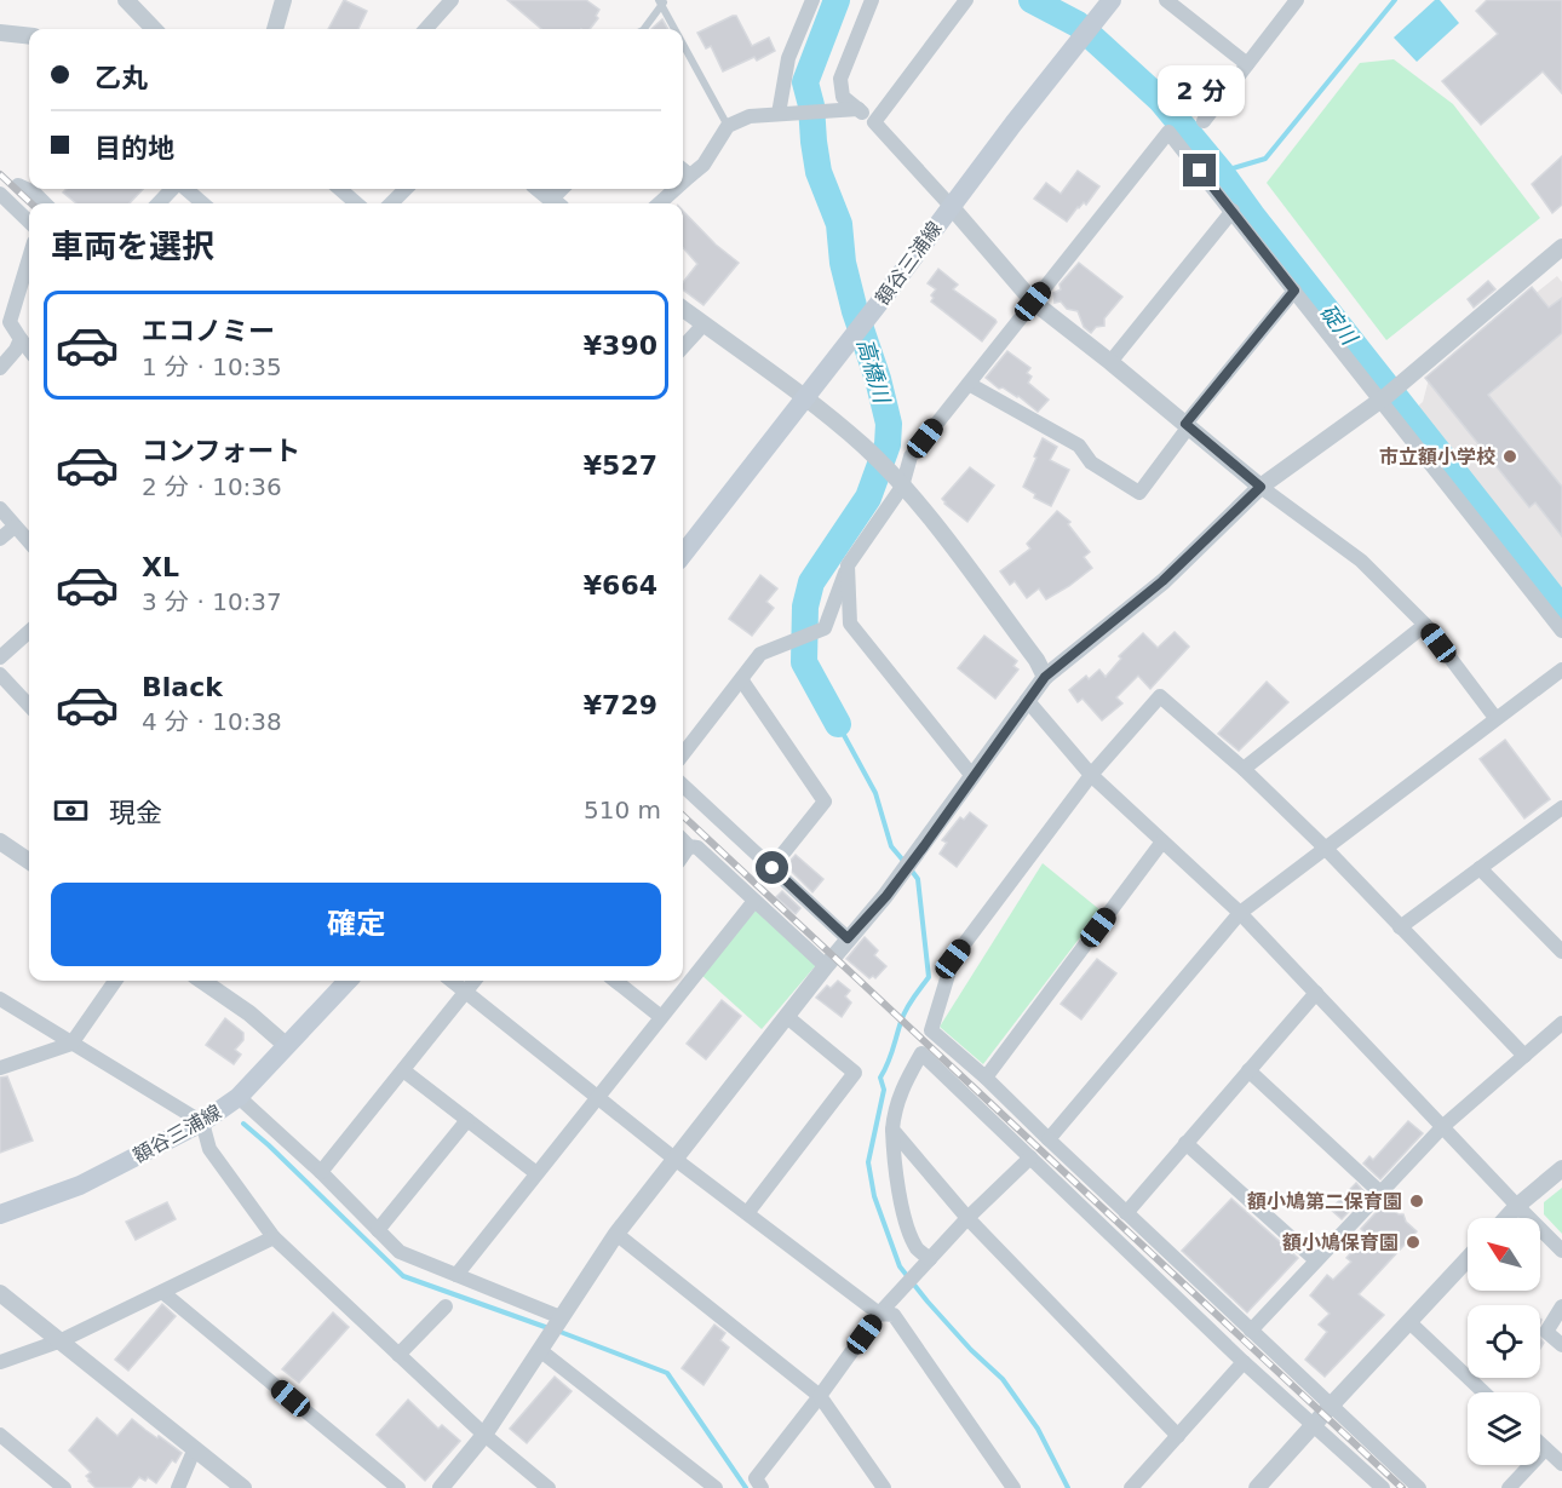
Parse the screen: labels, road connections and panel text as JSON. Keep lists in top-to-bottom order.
{
  "streets": {
    "main road": ["額谷三浦線"]
  },
  "water": ["碇川", "高橋川"],
  "places": ["市立額小学校", "額小鳩第二保育園", "額小鳩保育園"],
  "north": "top left",
  "page": {
    "banner": ["乙丸", "目的地"],
    "bubble": "2 分",
    "heading": "車両を選択",
    "list": [
      {
        "name": "エコノミー",
        "note": "1 分 · 10:35",
        "value": "¥390"
      },
      {
        "name": "コンフォート",
        "note": "2 分 · 10:36",
        "value": "¥527"
      },
      {
        "name": "XL",
        "note": "3 分 · 10:37",
        "value": "¥664"
      },
      {
        "name": "Black",
        "note": "4 分 · 10:38",
        "value": "¥729"
      }
    ],
    "pay": ["現金", "510 m"],
    "buttons": "確定"
  }
}
